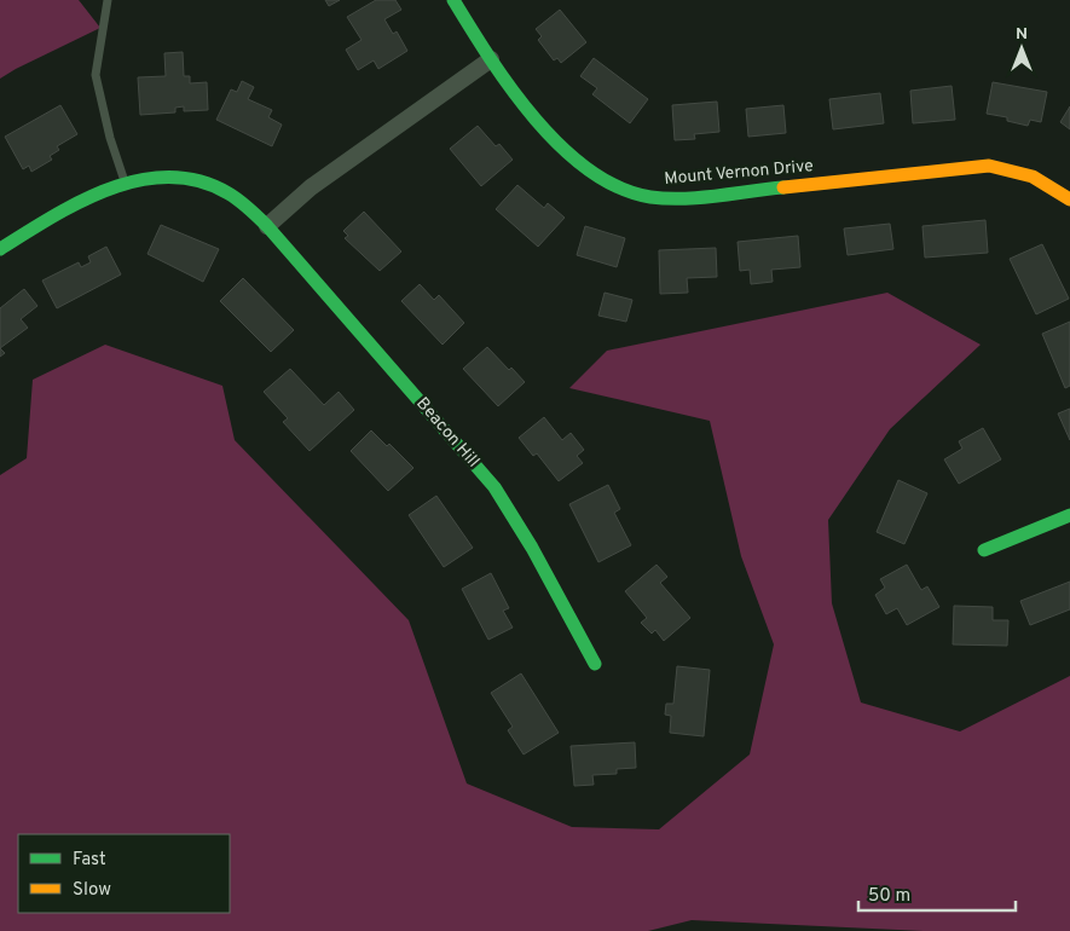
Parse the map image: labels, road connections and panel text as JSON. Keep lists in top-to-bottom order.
{
  "streets": {
    "street": ["Mount Vernon Drive", "Beacon Hill"]
  },
  "legend": ["Fast", "Slow"],
  "scale_bar": "50 m",
  "north": "top"
}
